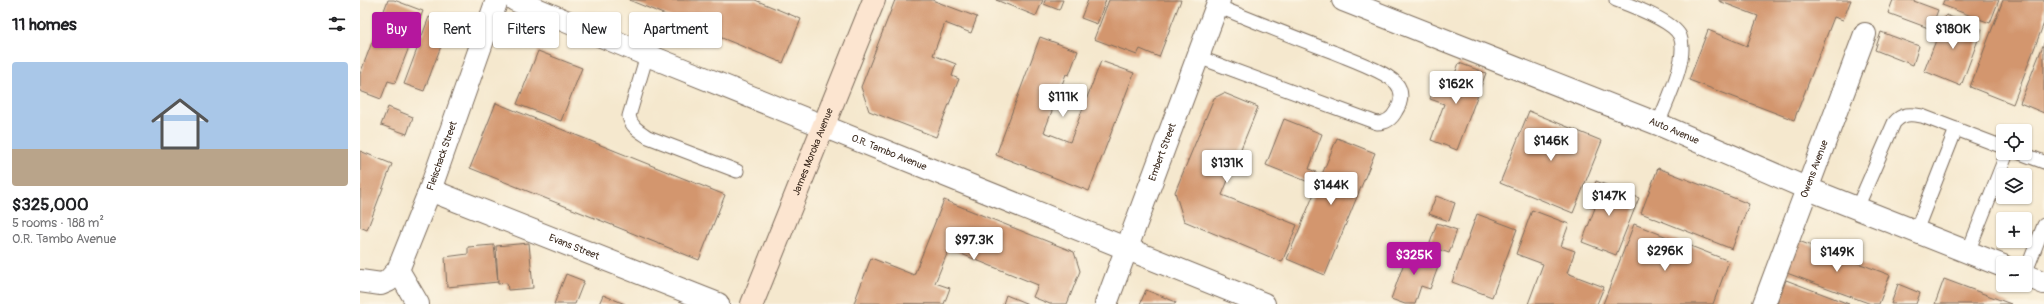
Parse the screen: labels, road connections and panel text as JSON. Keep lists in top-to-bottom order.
{
  "streets": {
    "street": [
      "Auto Avenue",
      "James Moroka Avenue",
      "O.R. Tambo Avenue",
      "Embert Street",
      "Fleischack Street",
      "Owens Avenue",
      "Evans Street"
    ]
  },
  "crossings": [
    ["Auto Avenue", "Owens Avenue"],
    ["James Moroka Avenue", "O.R. Tambo Avenue"],
    ["O.R. Tambo Avenue", "Embert Street"],
    ["Fleischack Street", "Evans Street"]
  ],
  "page": {
    "heading": "11 homes",
    "chip": [
      "Buy",
      "Rent",
      "Filters",
      "New",
      "Apartment"
    ],
    "price": [
      "$180K",
      "$162K",
      "$111K",
      "$146K",
      "$131K",
      "$144K",
      "$147K",
      "$97.3K",
      "$296K",
      "$149K",
      "$325K"
    ],
    "list": [
      {
        "name": "$325,000",
        "note": "5 rooms · 188 m² · O.R. Tambo Avenue"
      }
    ],
    "map_buttons": ["+", "−"]
  }
}
